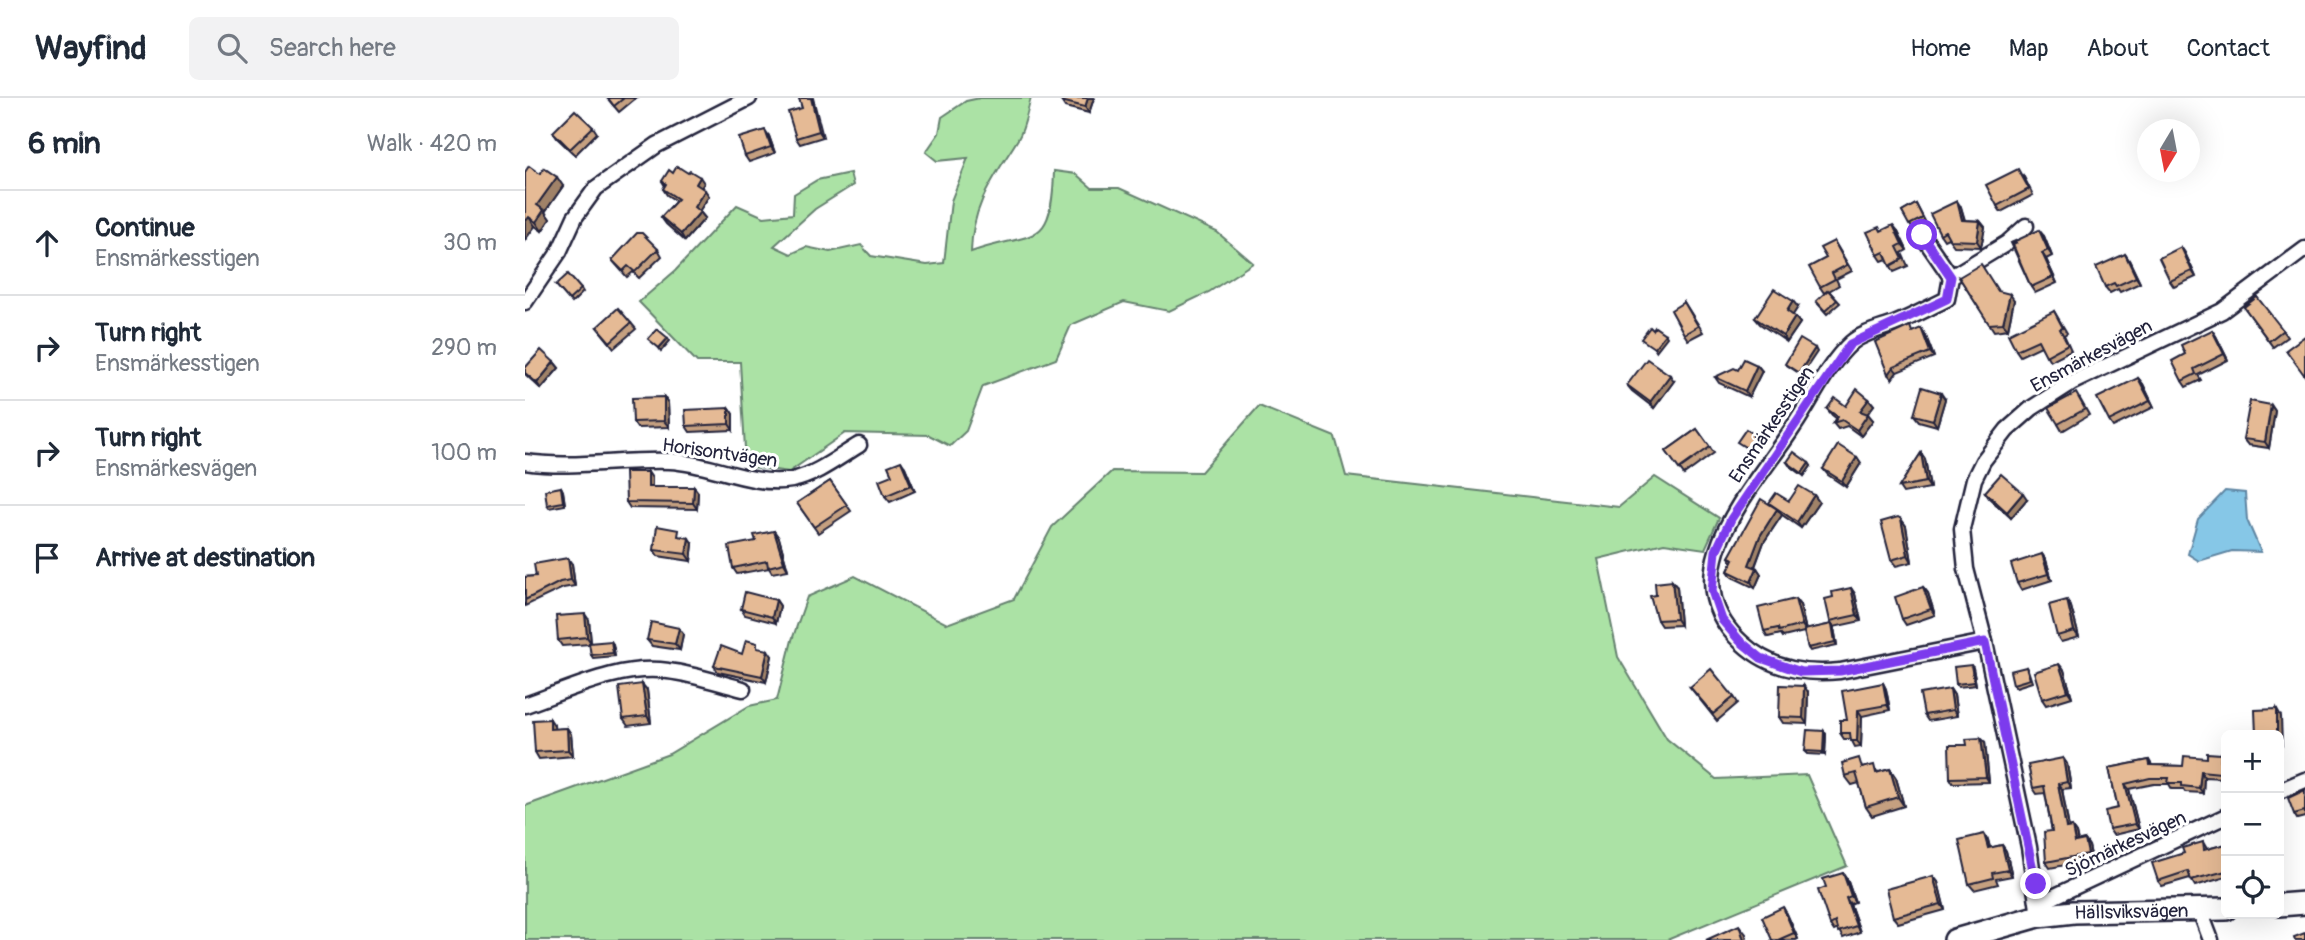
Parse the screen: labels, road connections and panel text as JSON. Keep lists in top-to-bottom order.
{
  "streets": {
    "street": [
      "Ensmärkesvägen",
      "Ensmärkesstigen",
      "Horisontvägen",
      "Sjömärkesvägen",
      "Hällsviksvägen"
    ]
  },
  "crossings": [
    ["Ensmärkesvägen", "Ensmärkesstigen"],
    ["Ensmärkesvägen", "Sjömärkesvägen"],
    ["Ensmärkesvägen", "Hällsviksvägen"],
    ["Sjömärkesvägen", "Hällsviksvägen"]
  ],
  "north": "bottom",
  "page": {
    "header": "Wayfind",
    "search": "Search here",
    "nav": [
      "Home",
      "Map",
      "About",
      "Contact"
    ],
    "heading": ["6 min", "Walk · 420 m"],
    "list": [
      ["Continue", "Ensmärkesstigen", "30 m"],
      ["Turn right", "Ensmärkesstigen", "290 m"],
      ["Turn right", "Ensmärkesvägen", "100 m"],
      "Arrive at destination"
    ],
    "map_buttons": ["+", "−"]
  }
}
